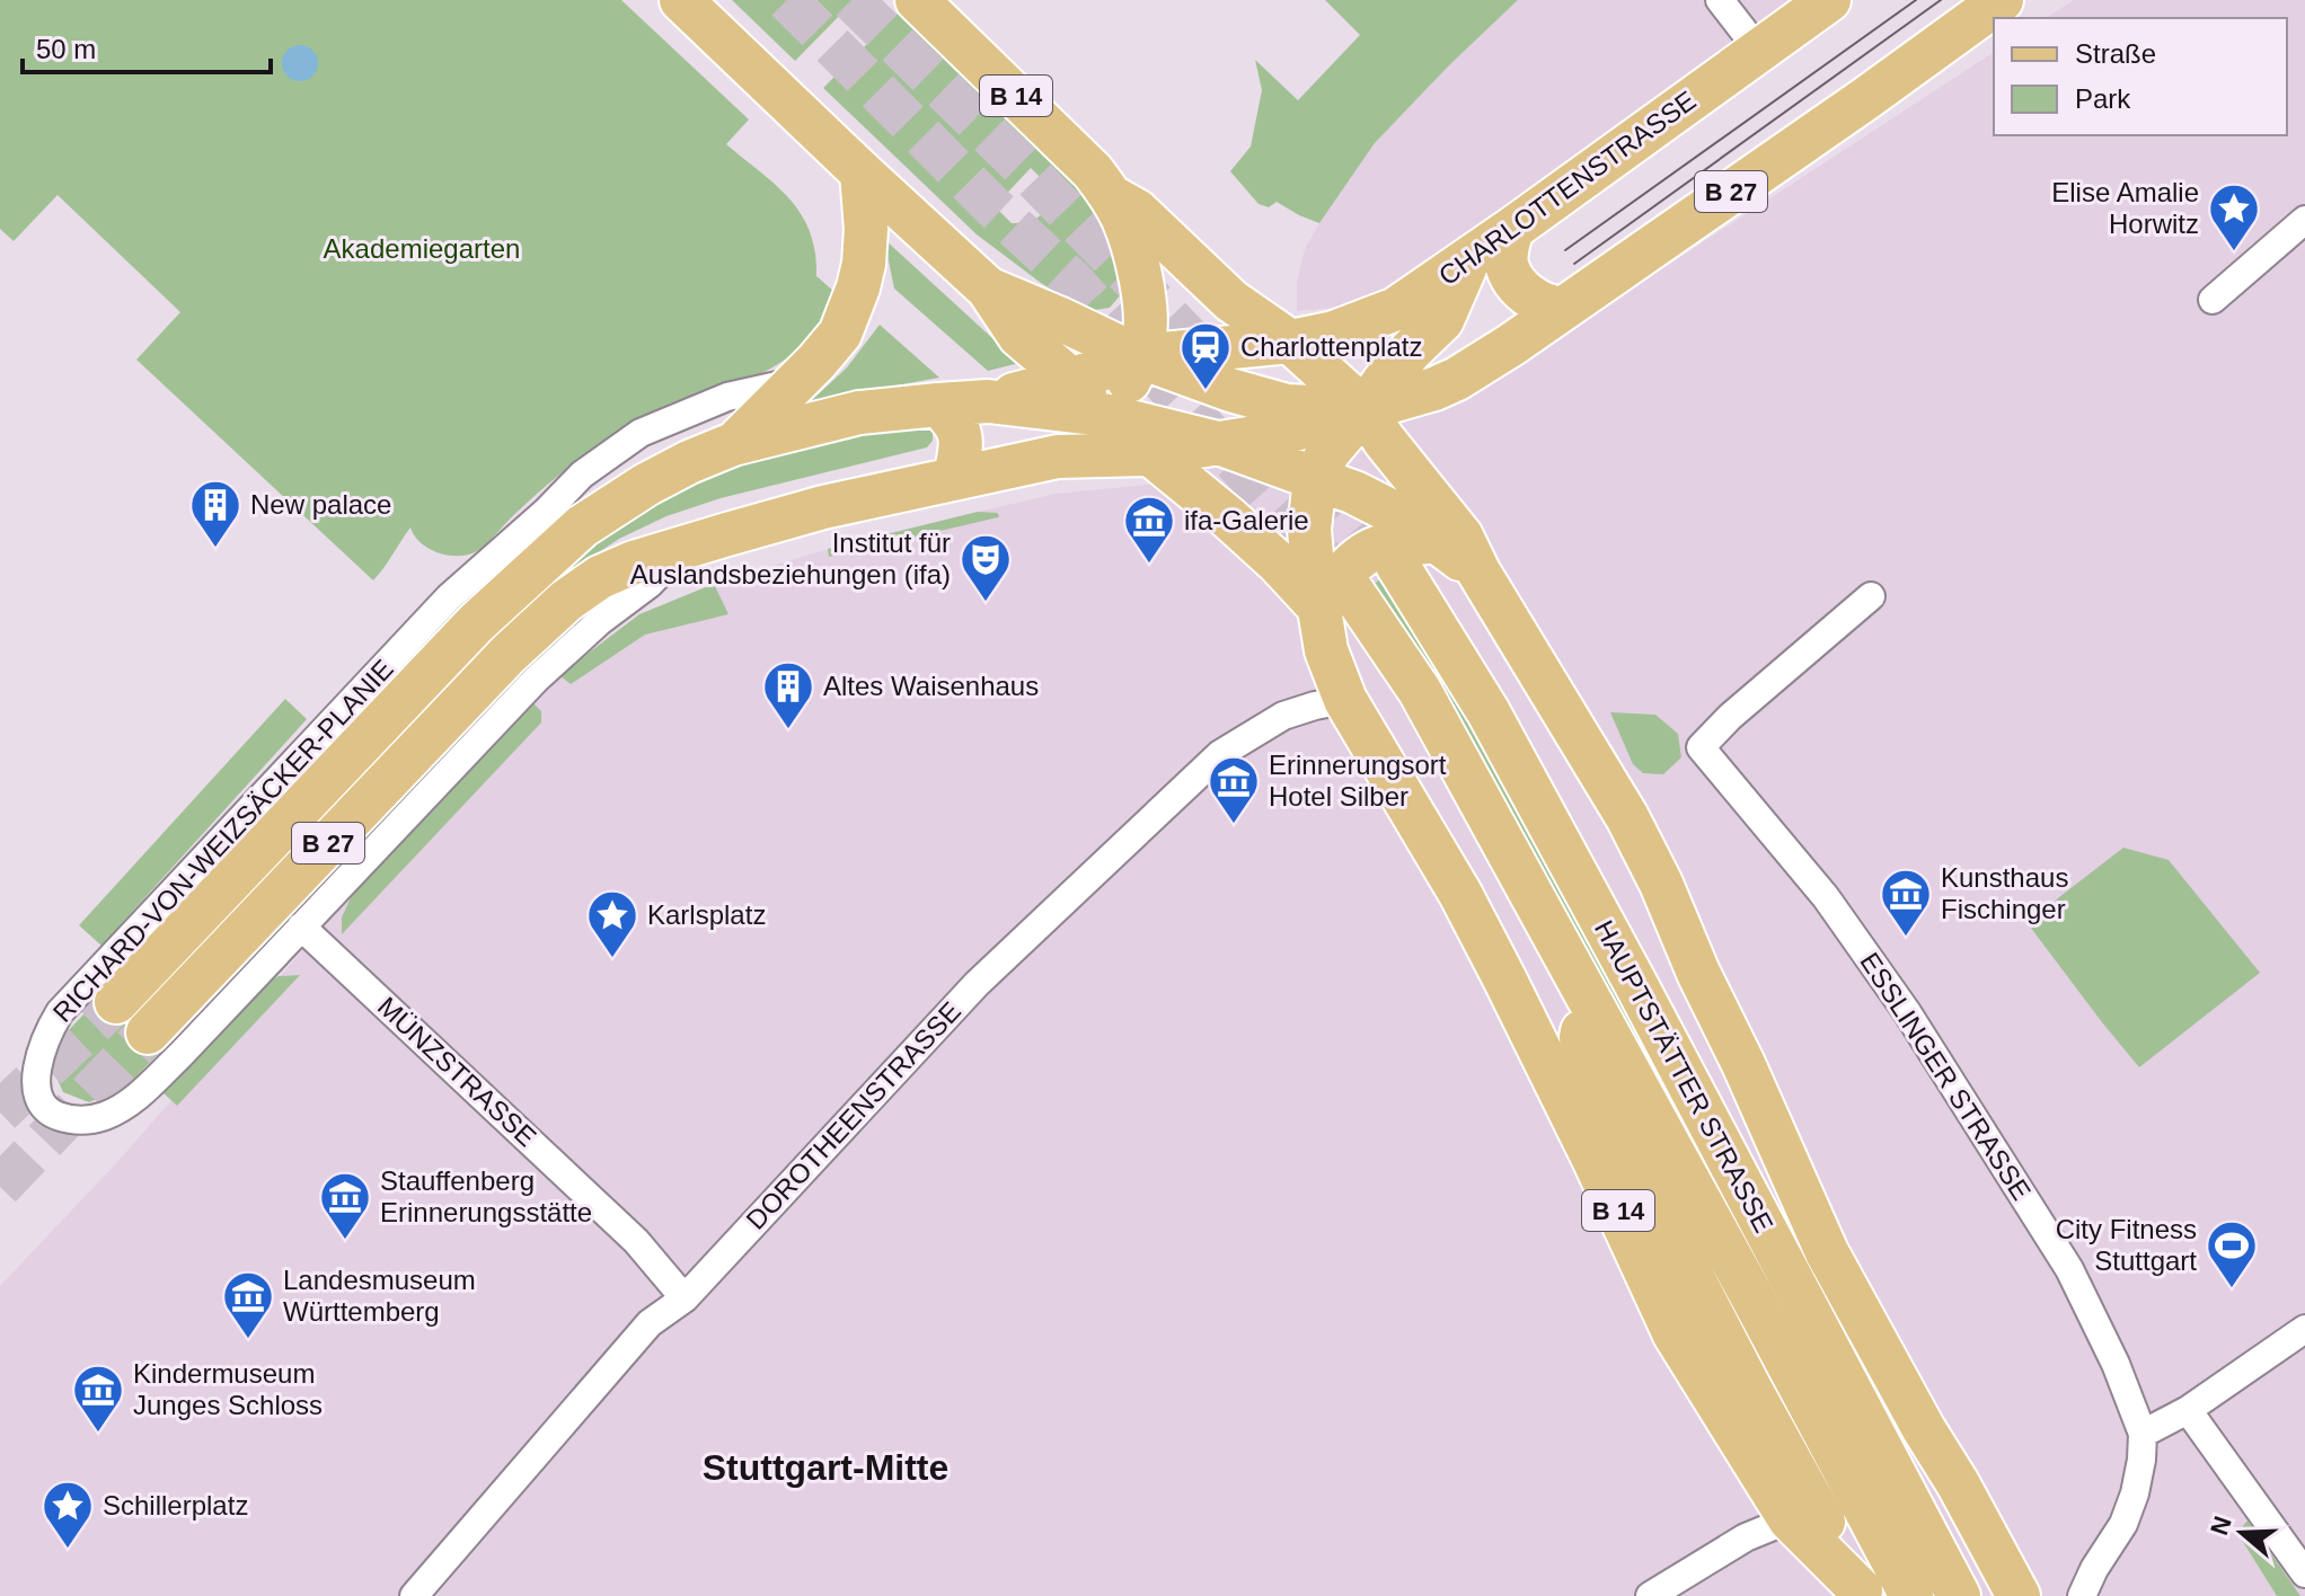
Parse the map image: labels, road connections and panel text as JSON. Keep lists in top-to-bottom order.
{
  "streets": {
    "main road": [
      "B 14",
      "CHARLOTTENSTRASSE",
      "B 27",
      "RICHARD-VON-WEIZSÄCKER-PLANIE",
      "HAUPTSTÄTTER STRASSE"
    ],
    "street": ["MÜNZSTRASSE", "ESSLINGER STRASSE", "DOROTHEENSTRASSE"]
  },
  "crossings": [
    ["B 14", "CHARLOTTENSTRASSE"],
    ["B 14", "B 27"],
    ["B 14", "RICHARD-VON-WEIZSÄCKER-PLANIE"],
    ["B 14", "HAUPTSTÄTTER STRASSE"],
    ["B 14", "DOROTHEENSTRASSE"],
    ["CHARLOTTENSTRASSE", "B 27"],
    ["B 27", "RICHARD-VON-WEIZSÄCKER-PLANIE"],
    ["RICHARD-VON-WEIZSÄCKER-PLANIE", "MÜNZSTRASSE"],
    ["MÜNZSTRASSE", "DOROTHEENSTRASSE"]
  ],
  "districts": ["Stuttgart-Mitte"],
  "parks": ["Akademiegarten"],
  "places": {
    "place": ["Elise Amalie Horwitz", "Karlsplatz", "Schillerplatz"],
    "station": ["Charlottenplatz"],
    "building": ["New palace", "Altes Waisenhaus"],
    "museum": [
      "ifa-Galerie",
      "Erinnerungsort Hotel Silber",
      "Kunsthaus Fischinger",
      "Stauffenberg Erinnerungsstätte",
      "Landesmuseum Württemberg",
      "Kindermuseum Junges Schloss"
    ],
    "theatre": ["Institut für Auslandsbeziehungen (ifa)"],
    "sports": ["City Fitness Stuttgart"]
  },
  "legend": ["Straße", "Park"],
  "scale_bar": "50 m",
  "north": "left"
}
